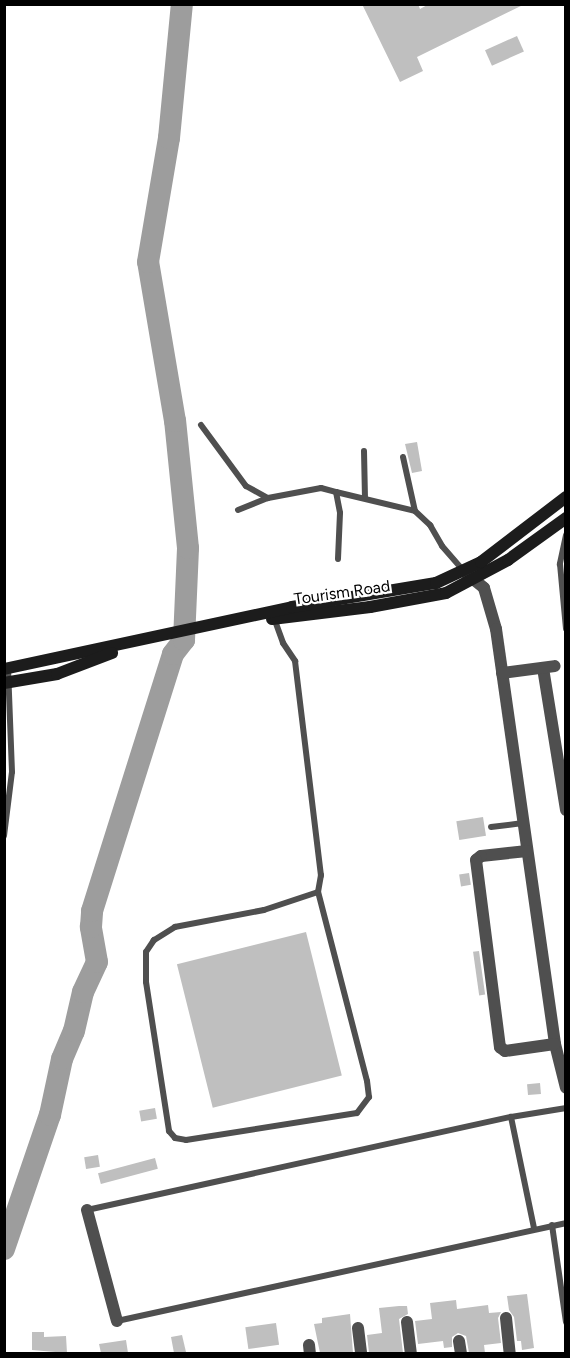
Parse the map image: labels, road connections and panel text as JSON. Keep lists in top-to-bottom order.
{
  "streets": {
    "main road": ["Tourism Road"]
  }
}
